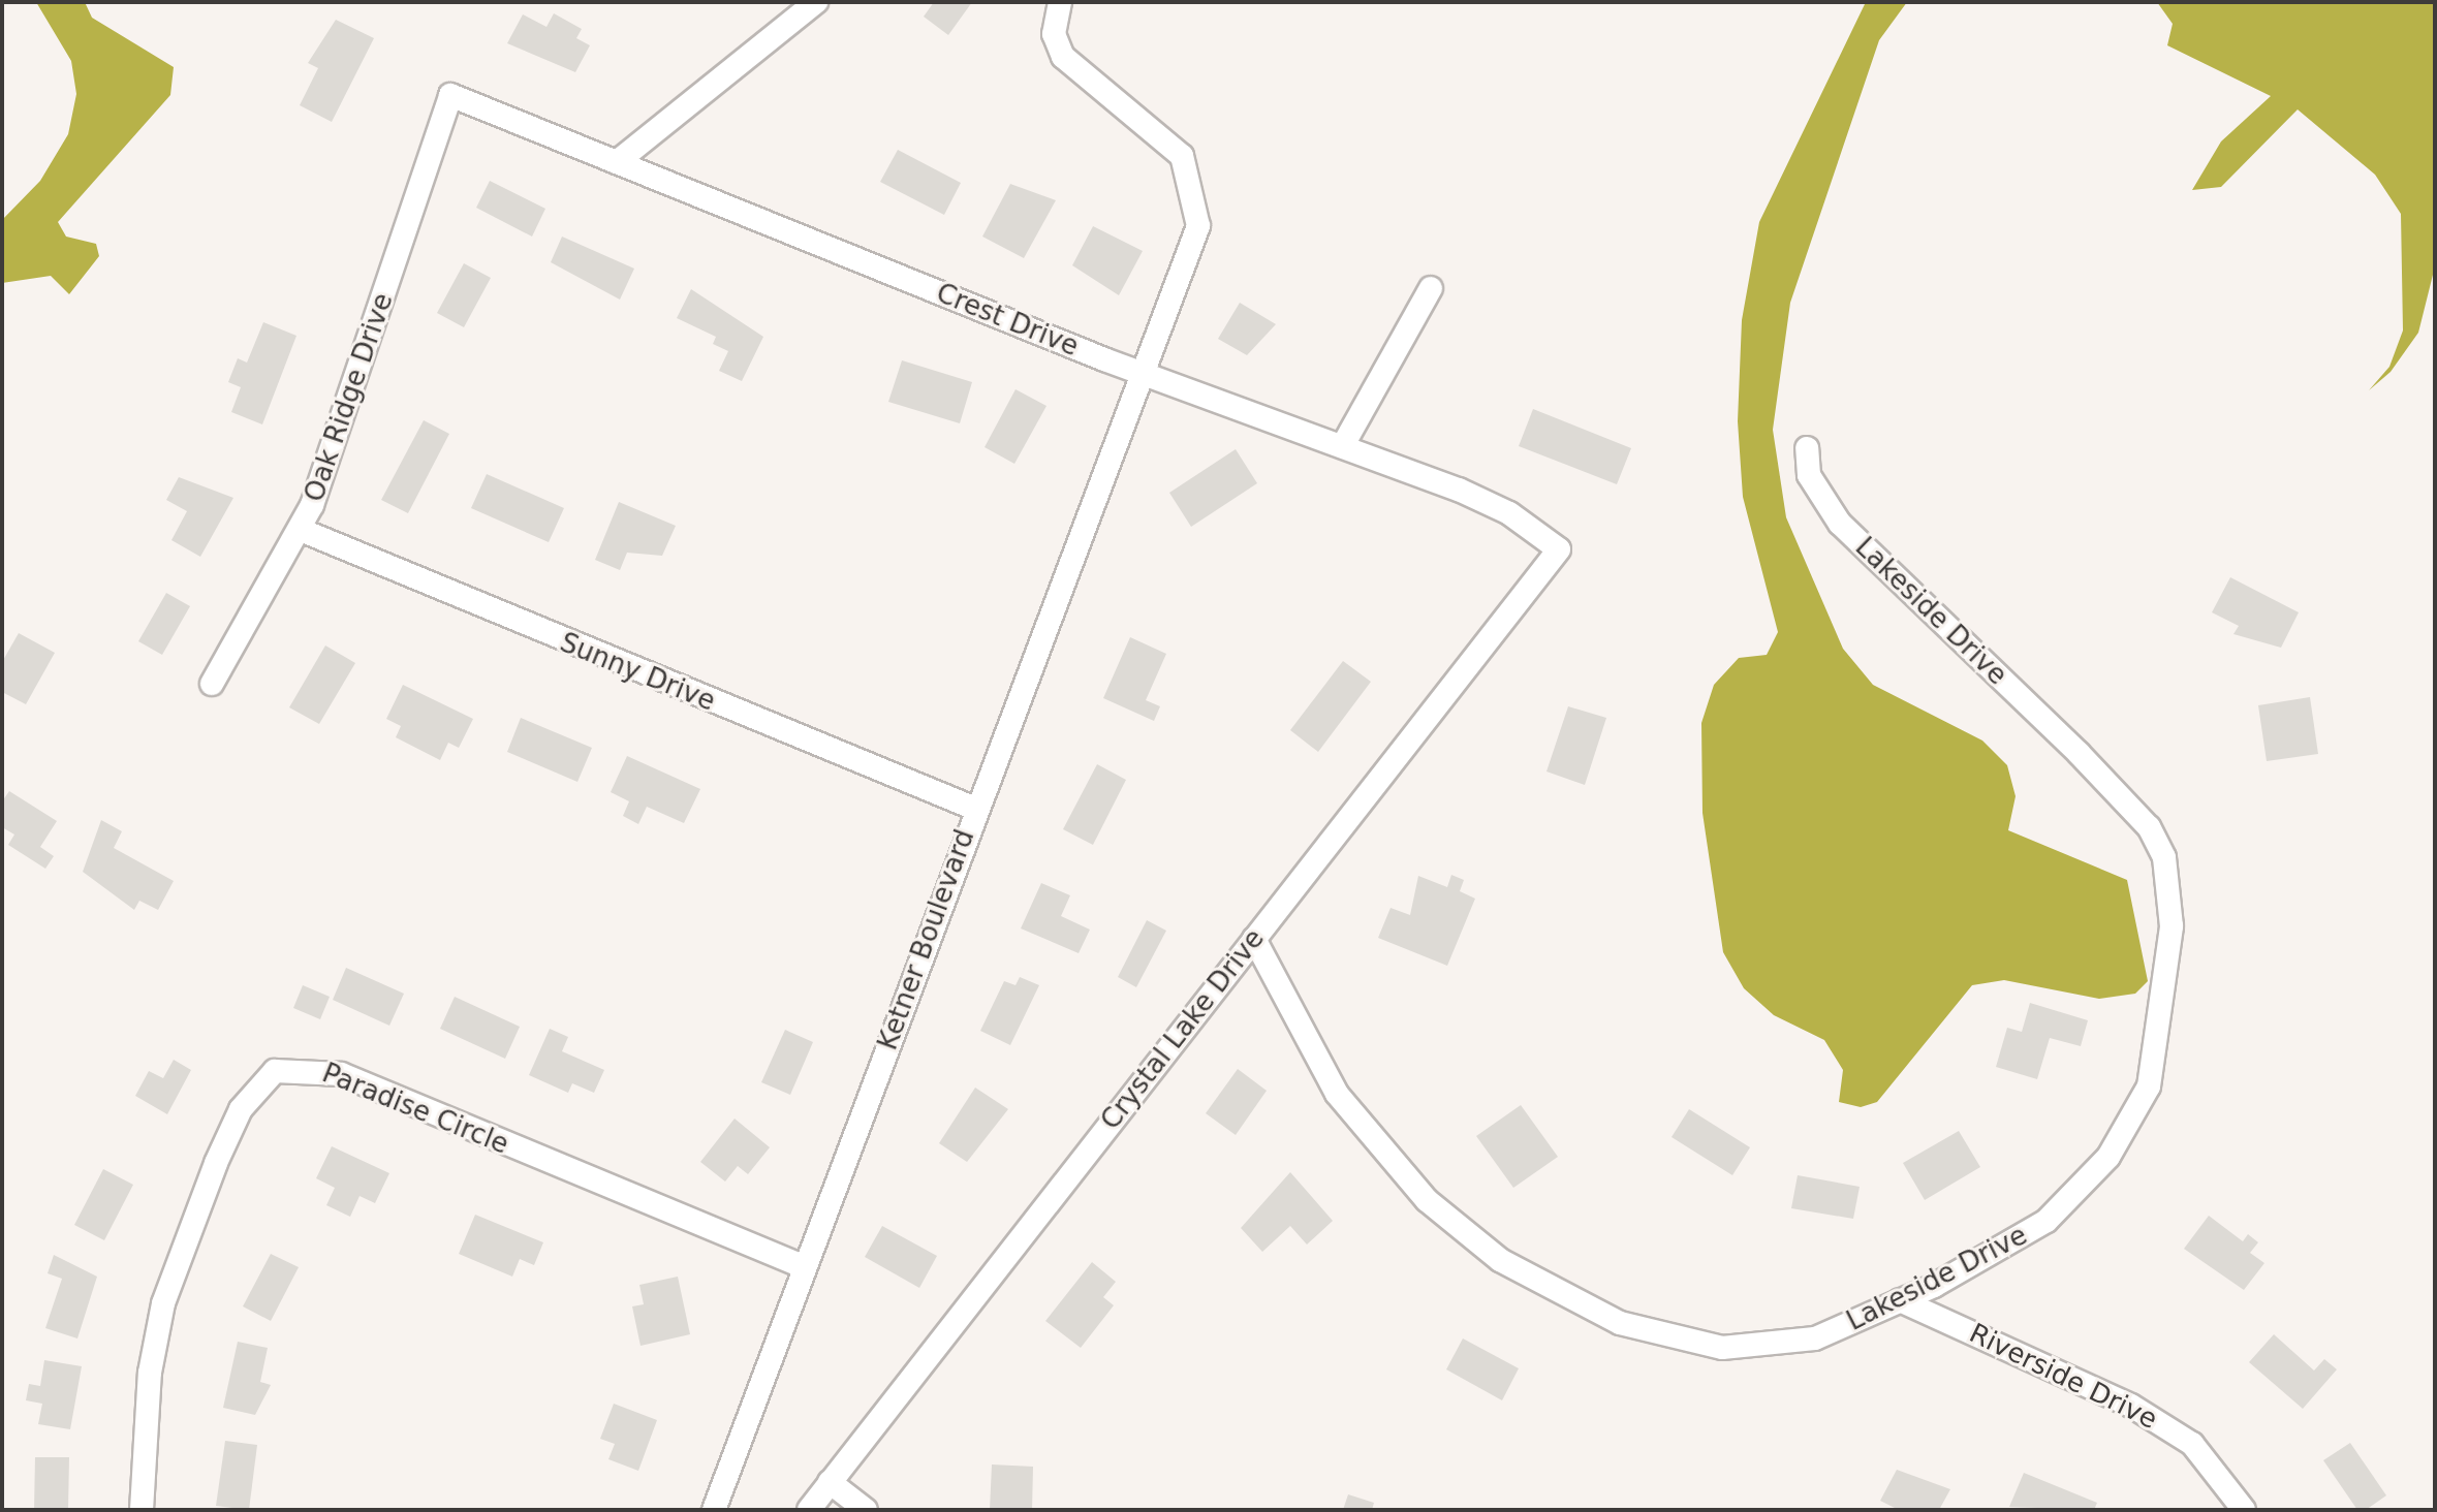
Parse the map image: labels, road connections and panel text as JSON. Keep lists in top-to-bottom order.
{
  "streets": {
    "street": [
      "Crest Drive",
      "Oak Ridge Drive",
      "Lakeside Drive",
      "Sunny Drive",
      "Ketner Boulevard",
      "Crystal Lake Drive",
      "Paradise Circle",
      "Riverside Drive"
    ]
  },
  "crossings": [
    ["Crest Drive", "Oak Ridge Drive"],
    ["Crest Drive", "Ketner Boulevard"],
    ["Crest Drive", "Crystal Lake Drive"],
    ["Oak Ridge Drive", "Sunny Drive"],
    ["Lakeside Drive", "Crystal Lake Drive"],
    ["Lakeside Drive", "Riverside Drive"],
    ["Sunny Drive", "Ketner Boulevard"],
    ["Ketner Boulevard", "Paradise Circle"]
  ]
}
